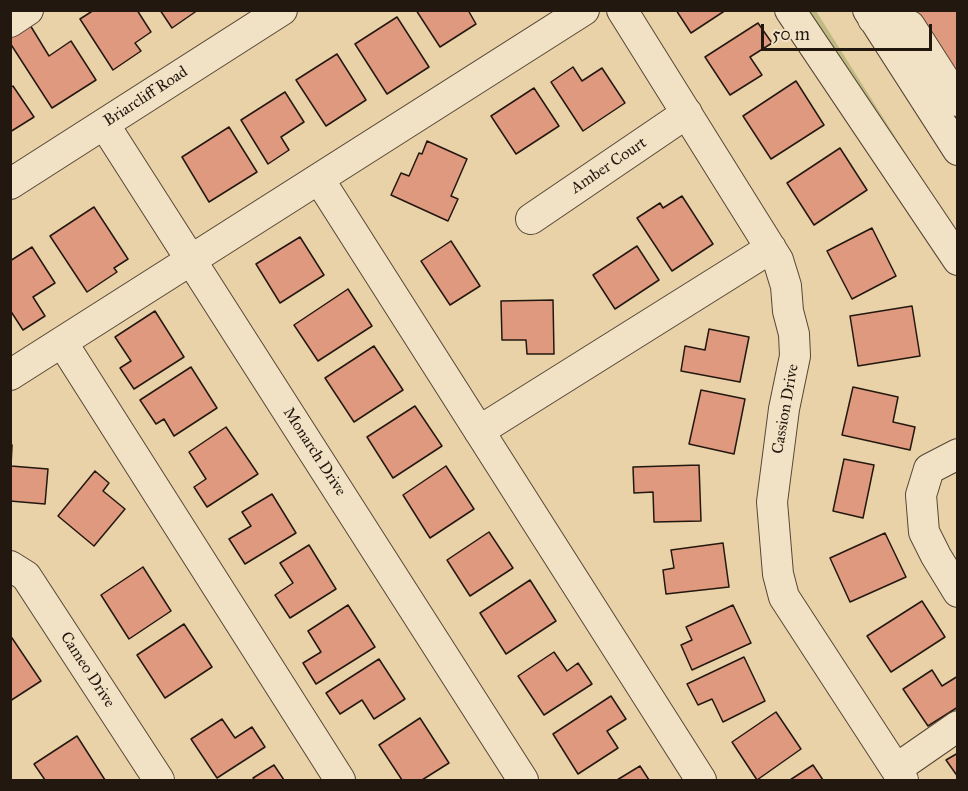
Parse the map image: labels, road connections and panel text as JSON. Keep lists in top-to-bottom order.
{
  "streets": {
    "street": [
      "Briarcliff Road",
      "Amber Court",
      "Cassion Drive",
      "Monarch Drive",
      "Cameo Drive"
    ]
  },
  "crossings": [
    ["Briarcliff Road", "Monarch Drive"],
    ["Amber Court", "Cassion Drive"]
  ],
  "scale_bar": "50 m"
}
